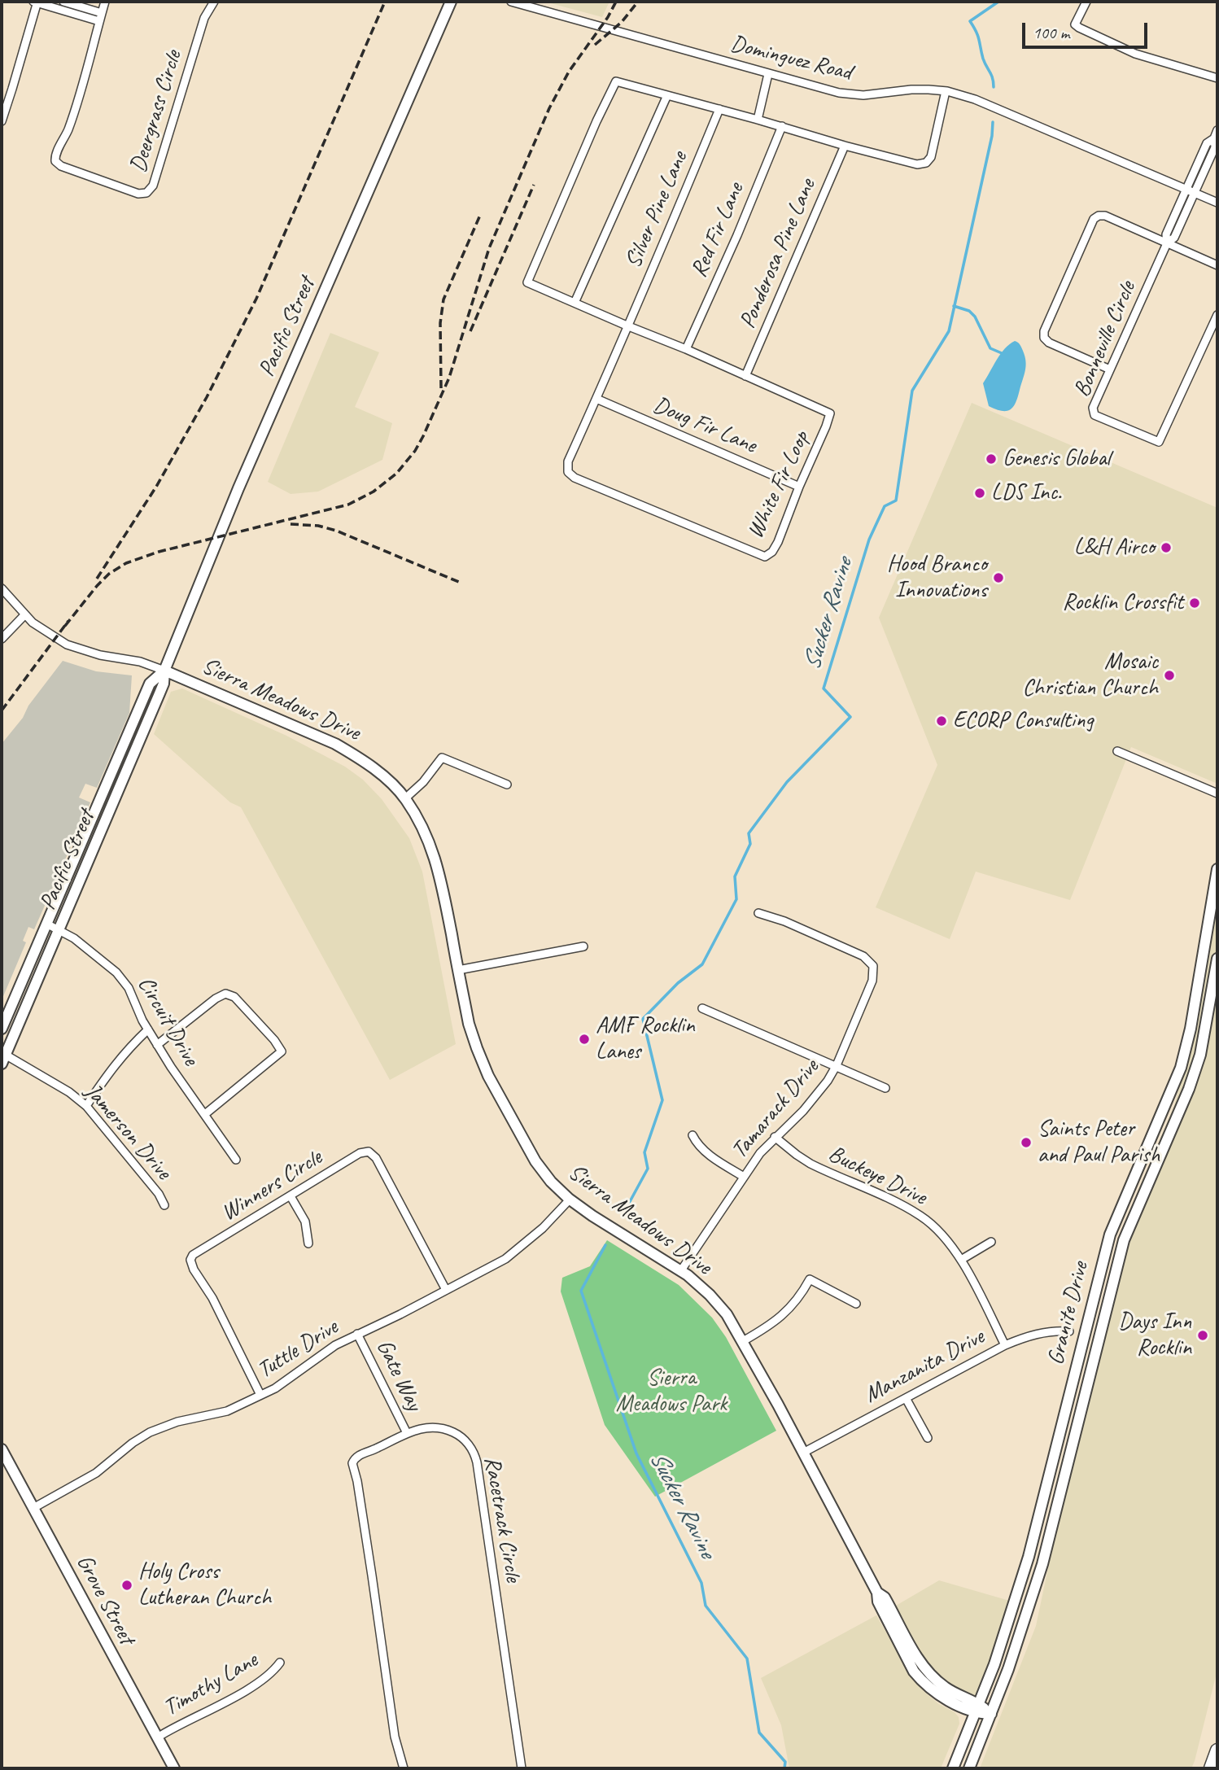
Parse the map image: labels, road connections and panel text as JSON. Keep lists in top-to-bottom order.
{
  "streets": {
    "street": [
      "Dominguez Road",
      "Deergrass Circle",
      "Silver Pine Lane",
      "Red Fir Lane",
      "Ponderosa Pine Lane",
      "Pacific Street",
      "Bonneville Circle",
      "Doug Fir Lane",
      "White Fir Loop",
      "Sierra Meadows Drive",
      "Circuit Drive",
      "Tamarack Drive",
      "Jamerson Drive",
      "Buckeye Drive",
      "Winners Circle",
      "Granite Drive",
      "Tuttle Drive",
      "Manzanita Drive",
      "Gate Way",
      "Racetrack Circle",
      "Grove Street",
      "Timothy Lane"
    ]
  },
  "crossings": [
    ["Dominguez Road", "Bonneville Circle"],
    ["Silver Pine Lane", "White Fir Loop"],
    ["Red Fir Lane", "White Fir Loop"],
    ["Ponderosa Pine Lane", "White Fir Loop"],
    ["Pacific Street", "Sierra Meadows Drive"],
    ["Pacific Street", "Circuit Drive"],
    ["Pacific Street", "Jamerson Drive"],
    ["Doug Fir Lane", "White Fir Loop"],
    ["Sierra Meadows Drive", "Tamarack Drive"],
    ["Sierra Meadows Drive", "Granite Drive"],
    ["Sierra Meadows Drive", "Tuttle Drive"],
    ["Sierra Meadows Drive", "Manzanita Drive"],
    ["Tamarack Drive", "Buckeye Drive"],
    ["Buckeye Drive", "Manzanita Drive"],
    ["Winners Circle", "Tuttle Drive"],
    ["Tuttle Drive", "Gate Way"],
    ["Tuttle Drive", "Grove Street"],
    ["Gate Way", "Racetrack Circle"],
    ["Grove Street", "Timothy Lane"]
  ],
  "water": ["Sucker Ravine"],
  "parks": ["Sierra Meadows Park"],
  "places": [
    "Genesis Global",
    "LDS Inc.",
    "L&H Airco",
    "Hood Branco Innovations",
    "Rocklin Crossfit",
    "Mosaic Christian Church",
    "ECORP Consulting",
    "AMF Rocklin Lanes",
    "Saints Peter and Paul Parish",
    "Days Inn Rocklin",
    "Holy Cross Lutheran Church"
  ],
  "scale_bar": "100 m"
}
